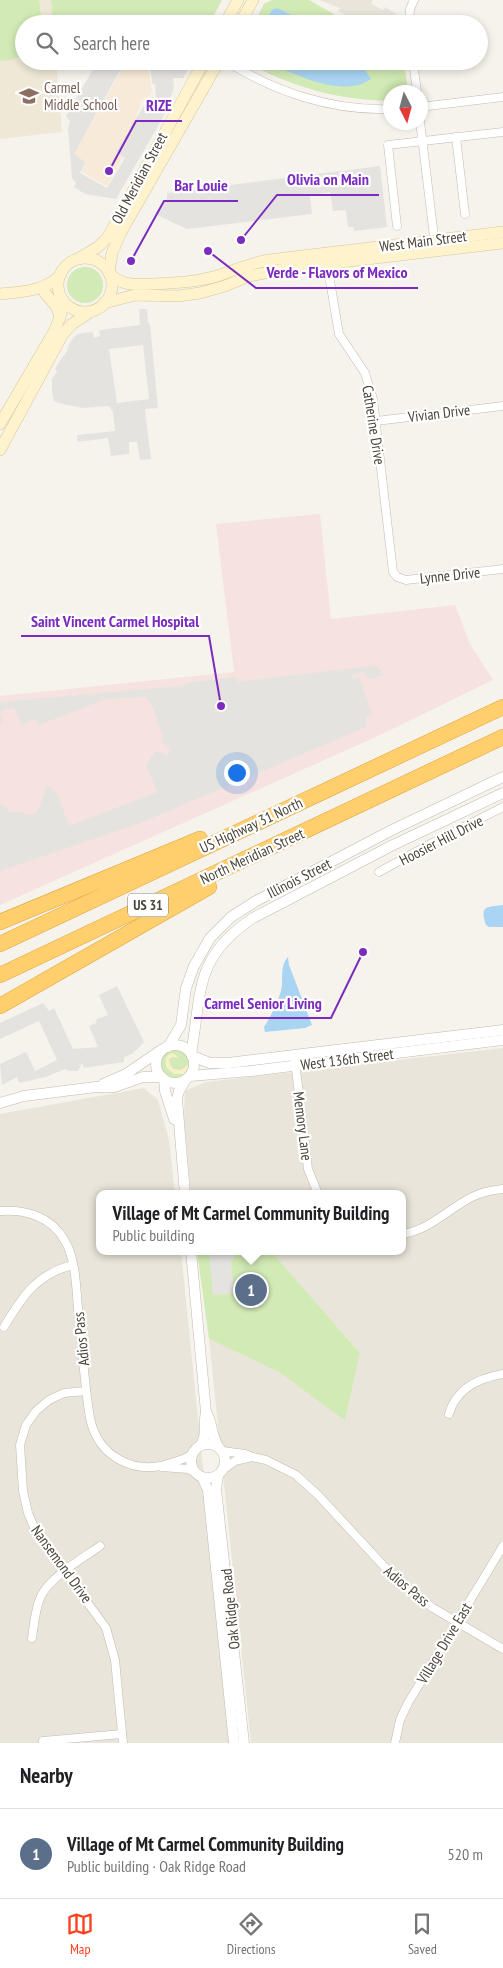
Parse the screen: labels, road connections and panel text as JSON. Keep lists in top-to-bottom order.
{
  "streets": {
    "highway": ["US Highway 31 North", "North Meridian Street", "US 31"],
    "main road": ["Old Meridian Street", "West Main Street"],
    "street": [
      "Vivian Drive",
      "Catherine Drive",
      "Lynne Drive",
      "Hoosier Hill Drive",
      "Illinois Street",
      "West 136th Street",
      "Memory Lane",
      "Adios Pass",
      "Nansemond Drive",
      "Oak Ridge Road",
      "Village Drive East"
    ]
  },
  "crossings": [
    ["Old Meridian Street", "West Main Street"],
    ["Vivian Drive", "Catherine Drive"],
    ["Catherine Drive", "Lynne Drive"],
    ["Illinois Street", "West 136th Street"],
    ["West 136th Street", "Memory Lane"],
    ["Adios Pass", "Nansemond Drive"],
    ["Adios Pass", "Oak Ridge Road"],
    ["Adios Pass", "Village Drive East"]
  ],
  "places": {
    "school or university": ["Carmel Middle School"],
    "other": [
      "RIZE",
      "Olivia on Main",
      "Verde - Flavors of Mexico",
      "Bar Louie",
      "Saint Vincent Carmel Hospital",
      "Carmel Senior Living"
    ]
  },
  "north": "bottom",
  "page": {
    "search": "Search here",
    "popup": ["Village of Mt Carmel Community Building", "Public building"],
    "pins": "1",
    "heading": "Nearby",
    "list": [
      {
        "mark": "1",
        "name": "Village of Mt Carmel Community Building",
        "note": "Public building · Oak Ridge Road",
        "value": "520 m"
      }
    ],
    "nav": ["Map", "Directions", "Saved"]
  }
}
